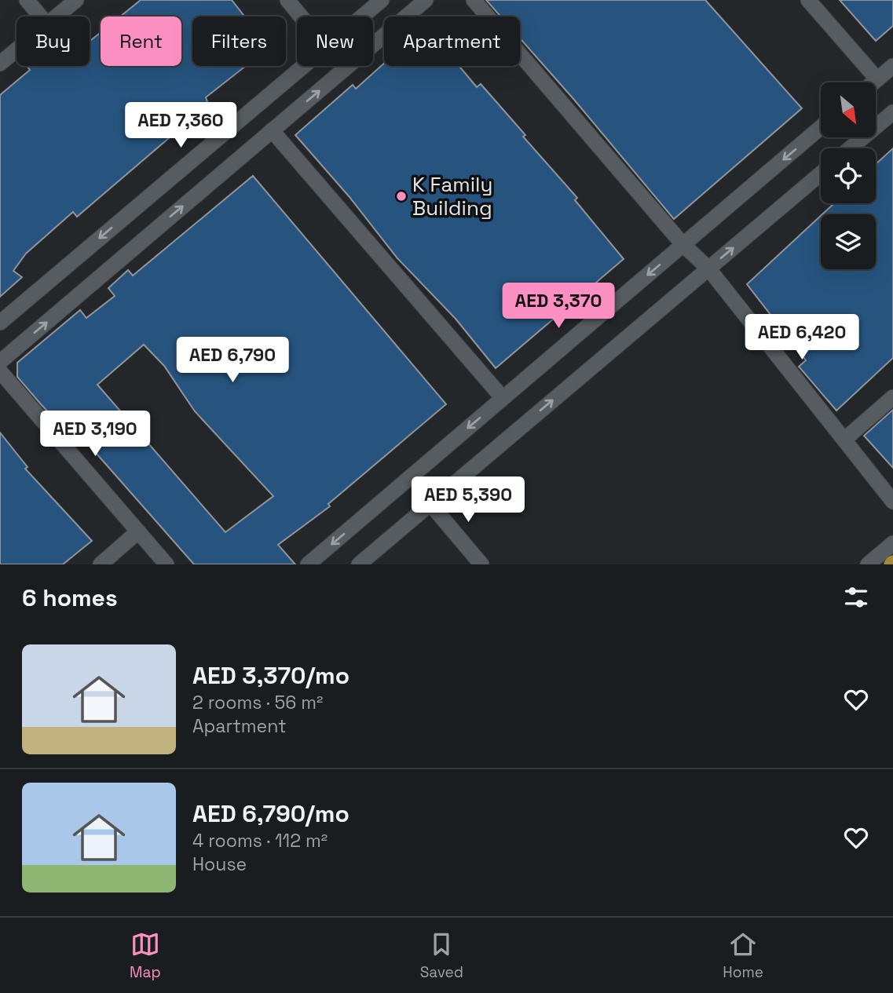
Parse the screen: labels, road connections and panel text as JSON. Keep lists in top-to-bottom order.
{
  "places": ["K Family Building"],
  "north": "bottom right",
  "page": {
    "chip": [
      "Buy",
      "Rent",
      "Filters",
      "New",
      "Apartment"
    ],
    "price": [
      "AED 7,360",
      "AED 3,370",
      "AED 6,420",
      "AED 6,790",
      "AED 3,190",
      "AED 5,390"
    ],
    "heading": "6 homes",
    "list": [
      {
        "name": "AED 3,370/mo",
        "note": "2 rooms · 56 m² · Apartment"
      },
      {
        "name": "AED 6,790/mo",
        "note": "4 rooms · 112 m² · House"
      }
    ],
    "tabs": ["Map", "Saved", "Home"]
  }
}
